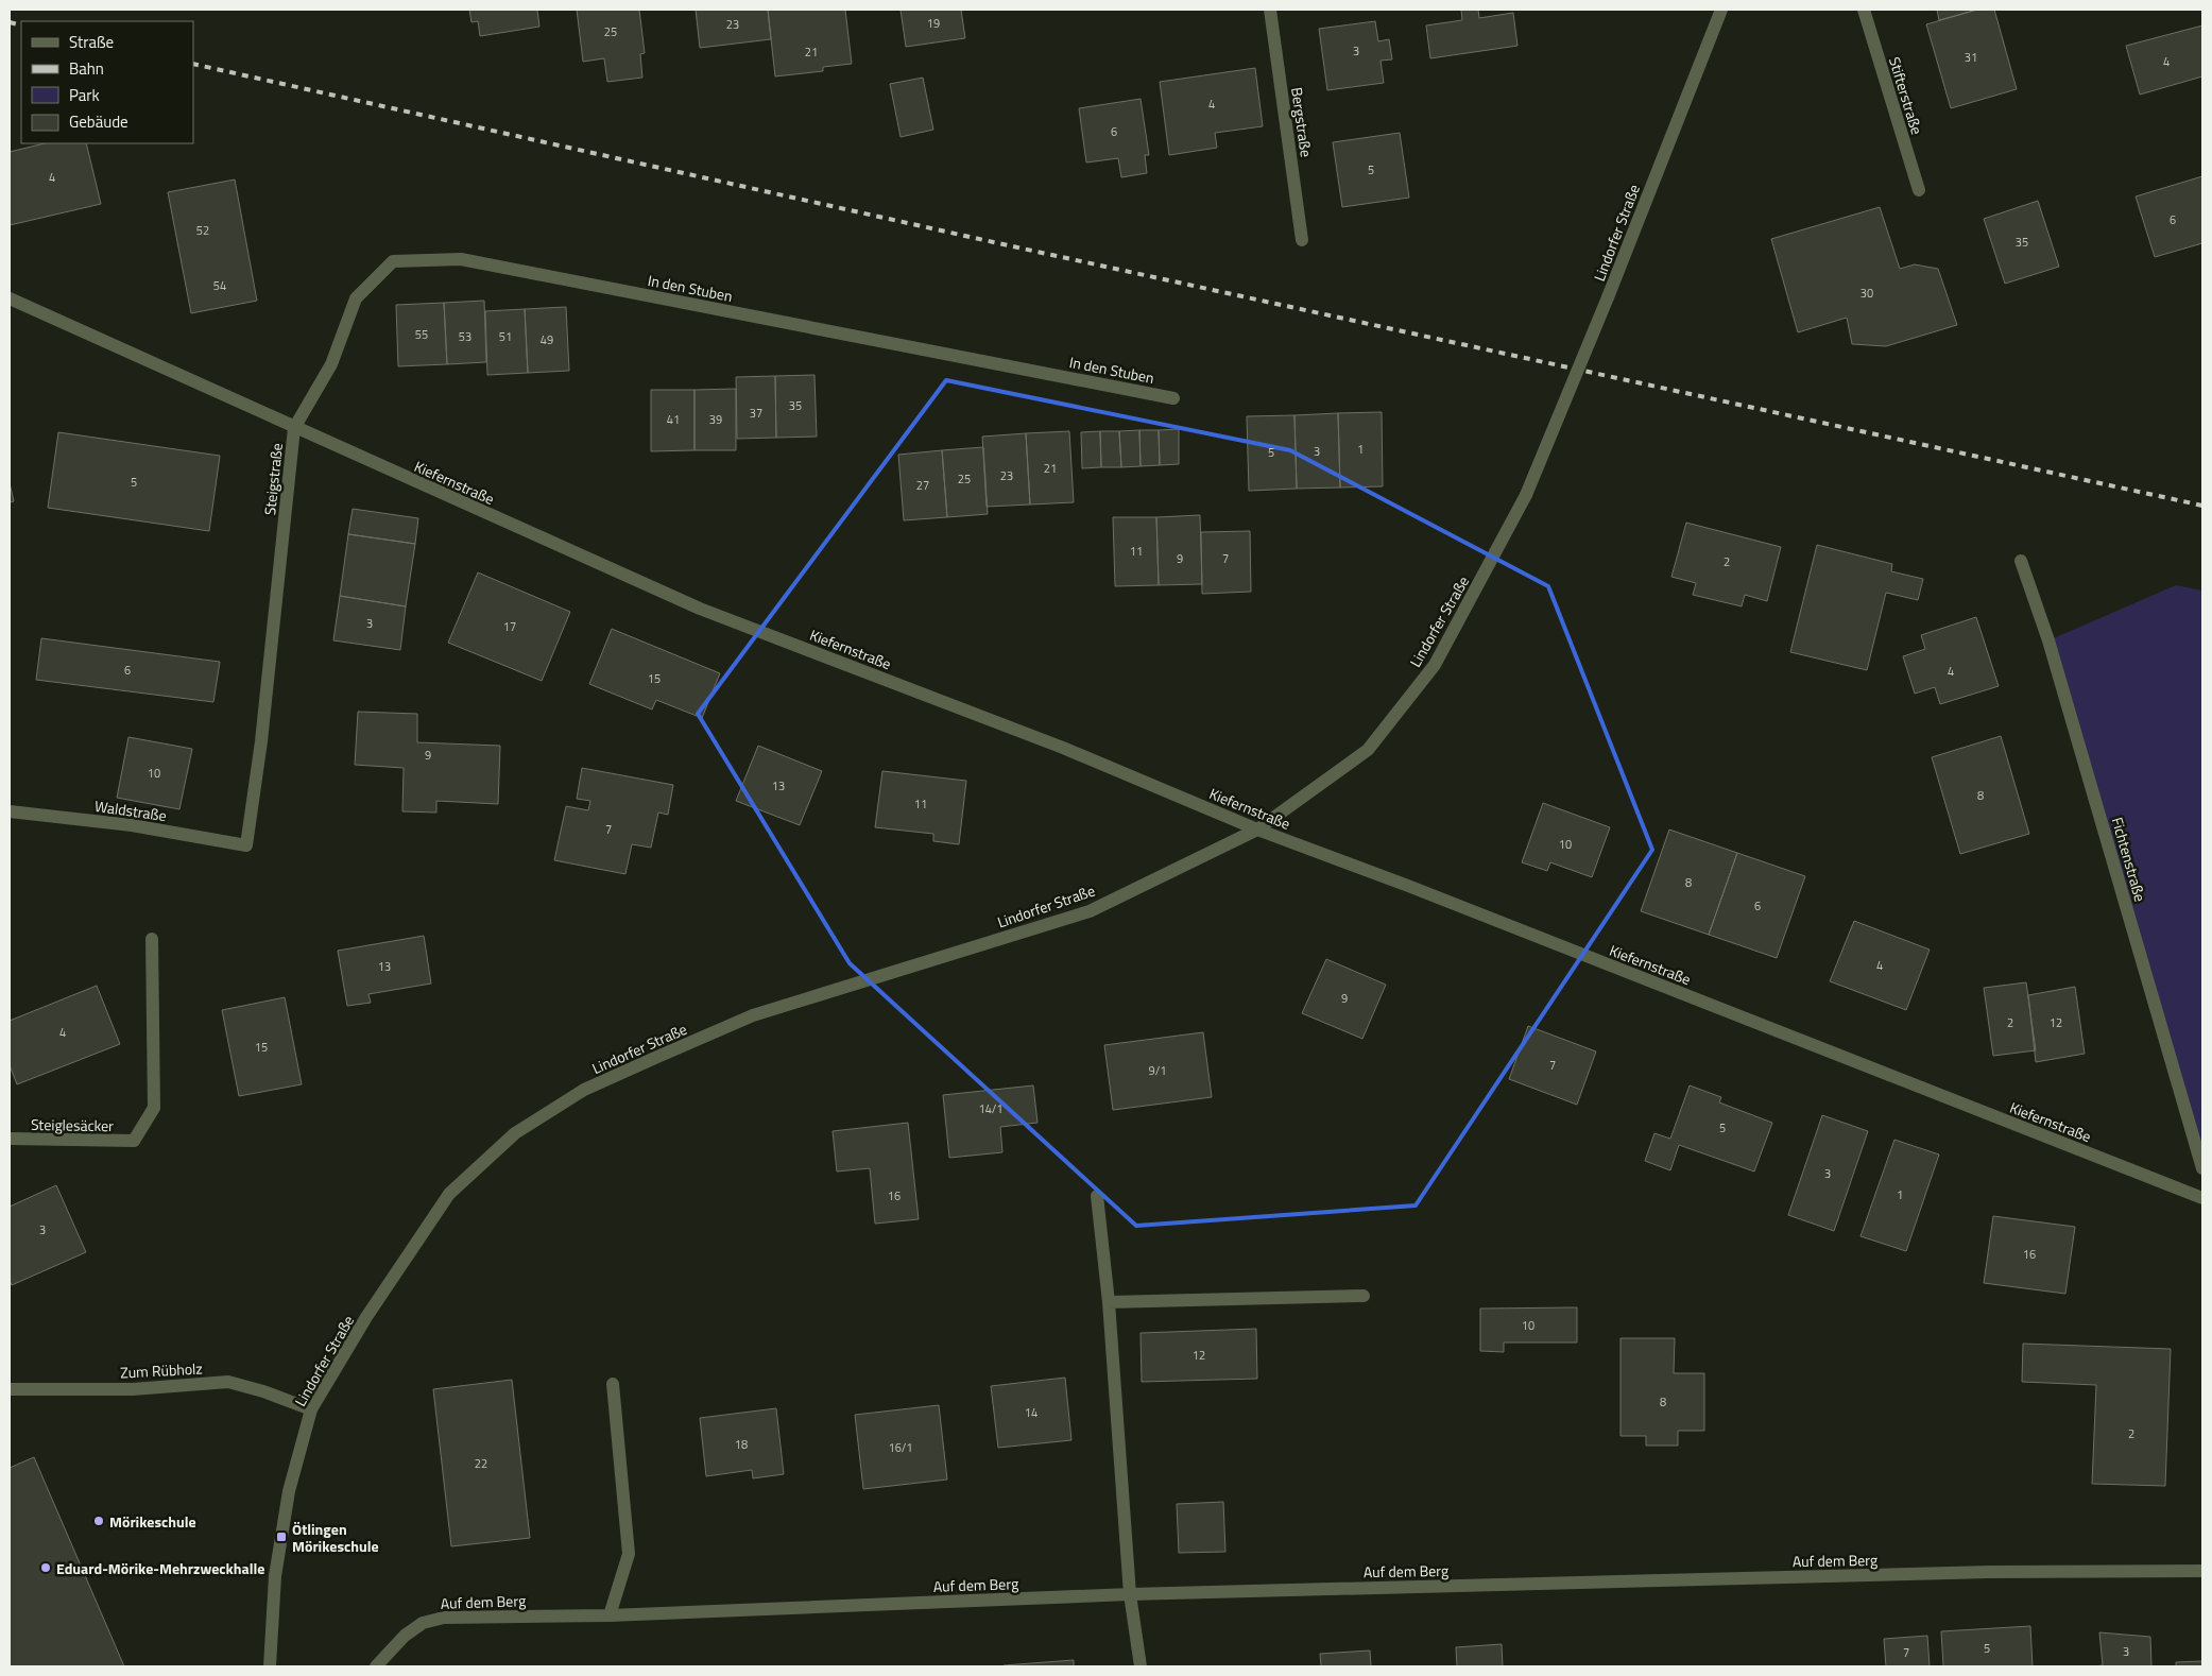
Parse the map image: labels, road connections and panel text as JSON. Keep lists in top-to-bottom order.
{
  "streets": {
    "street": [
      "Stifterstraße",
      "Bergstraße",
      "Lindorfer Straße",
      "In den Stuben",
      "Steigstraße",
      "Kiefernstraße",
      "Waldstraße",
      "Fichtenstraße",
      "Steiglesäcker",
      "Zum Rübholz",
      "Auf dem Berg"
    ]
  },
  "crossings": [
    ["Lindorfer Straße", "Kiefernstraße"],
    ["Lindorfer Straße", "Zum Rübholz"],
    ["In den Stuben", "Steigstraße"],
    ["In den Stuben", "Kiefernstraße"],
    ["Steigstraße", "Kiefernstraße"],
    ["Steigstraße", "Waldstraße"]
  ],
  "places": {
    "other": ["Mörikeschule", "Eduard-Mörike-Mehrzweckhalle"],
    "transit": ["Ötlingen Mörikeschule"]
  },
  "house_numbers": [
    "19",
    "23",
    "25",
    "3",
    "21",
    "31",
    "4",
    "4",
    "6",
    "5",
    "4",
    "6",
    "52",
    "35",
    "54",
    "30",
    "55",
    "53",
    "51",
    "49",
    "35",
    "37",
    "41",
    "39",
    "1",
    "3",
    "5",
    "21",
    "23",
    "25",
    "5",
    "27",
    "11",
    "9",
    "7",
    "2",
    "3",
    "17",
    "6",
    "4",
    "15",
    "9",
    "10",
    "13",
    "8",
    "11",
    "7",
    "10",
    "8",
    "6",
    "4",
    "13",
    "9",
    "2",
    "12",
    "4",
    "15",
    "7",
    "9/1",
    "14/1",
    "5",
    "3",
    "1",
    "16",
    "3",
    "16",
    "10",
    "12",
    "8",
    "14",
    "2",
    "18",
    "16/1",
    "22",
    "5",
    "3",
    "7"
  ],
  "legend": [
    "Straße",
    "Bahn",
    "Park",
    "Gebäude"
  ]
}
